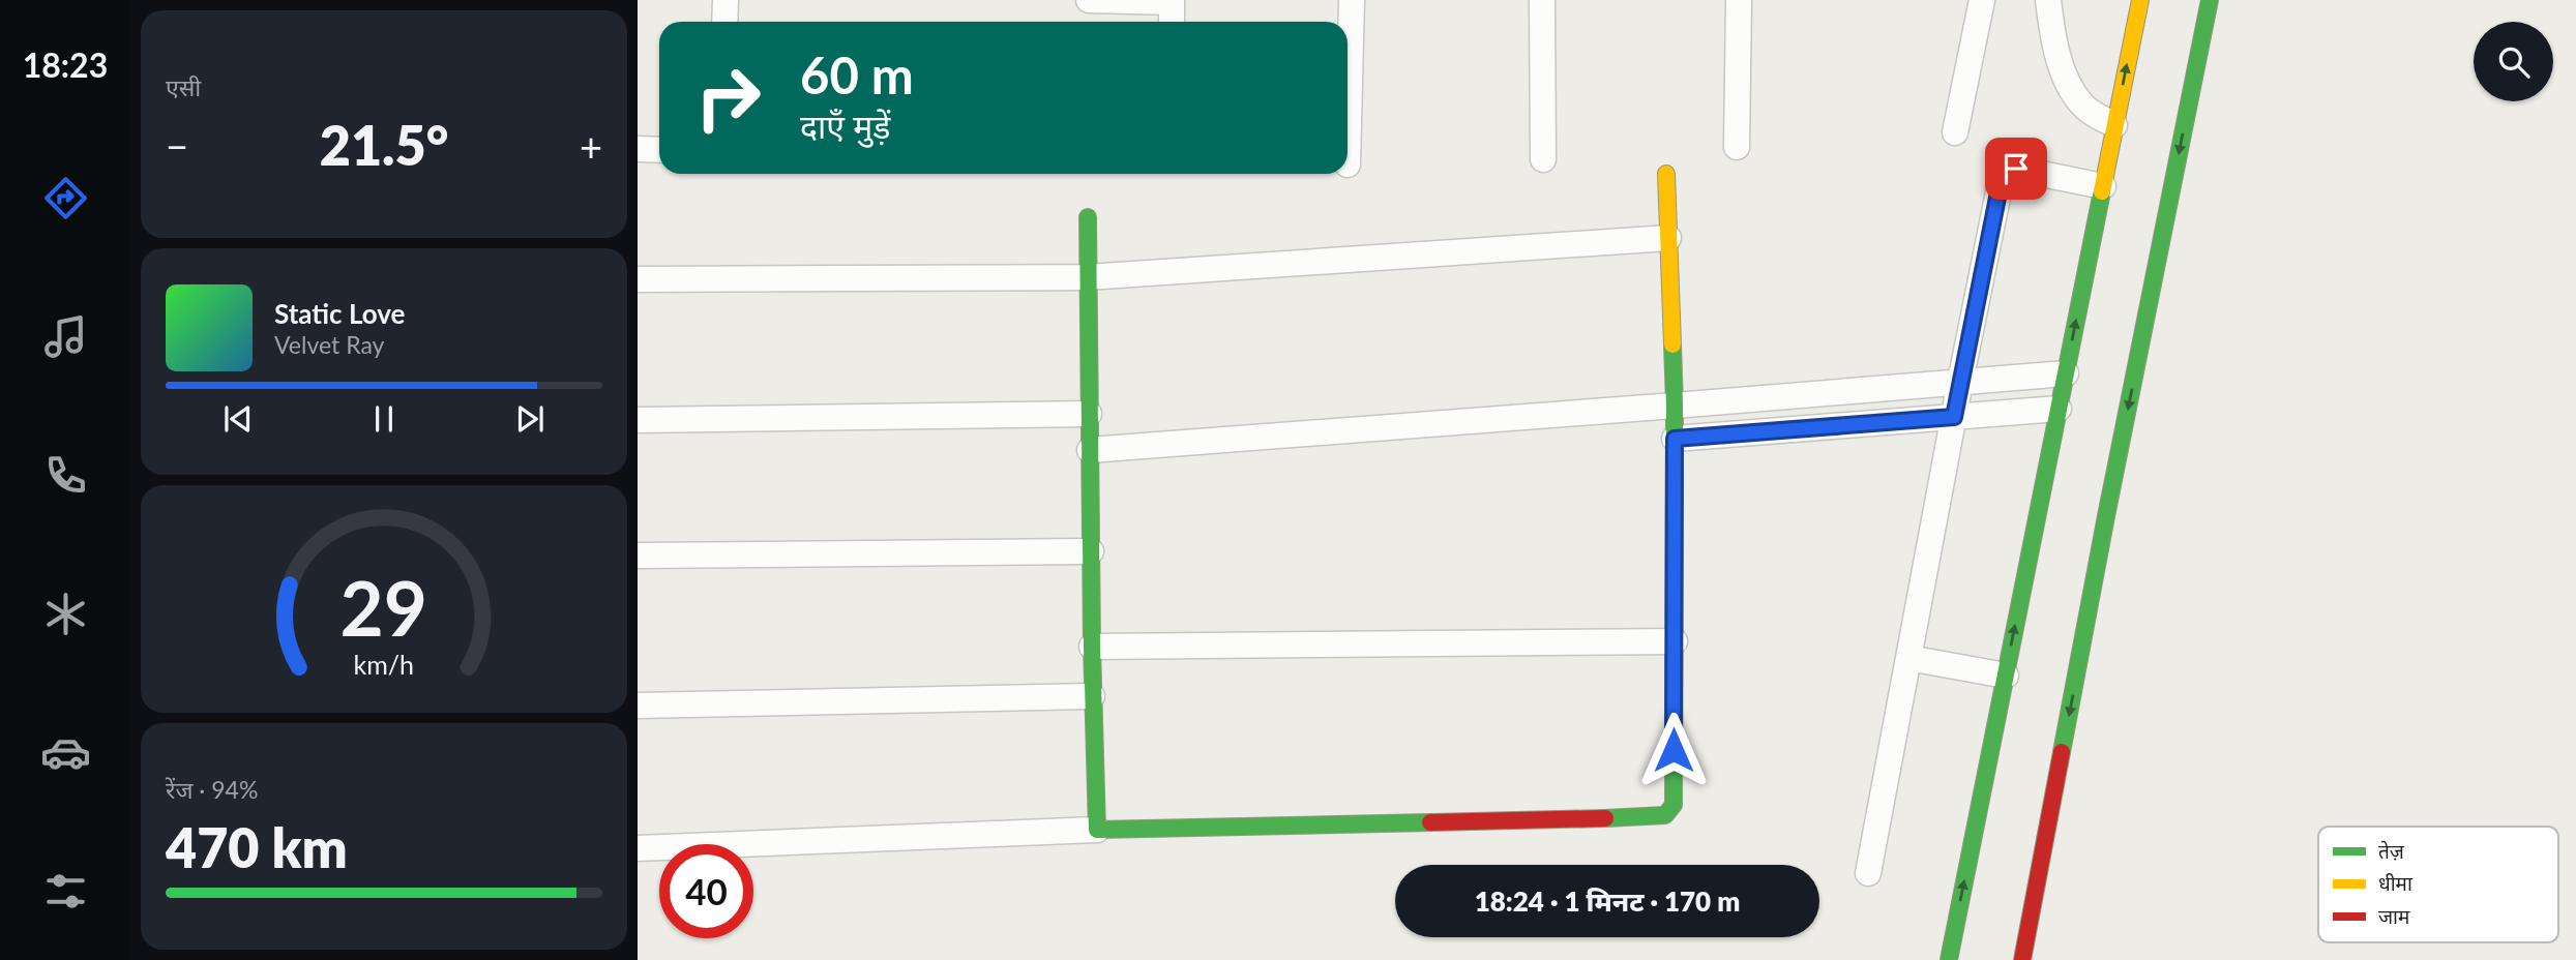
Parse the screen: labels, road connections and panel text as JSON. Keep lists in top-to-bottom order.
{
  "legend": ["तेज़", "धीमा", "जाम"],
  "page": {
    "tabs": "18:23",
    "tile": [
      "एसी",
      ["रेंज · 94%", "470 km"]
    ],
    "turn": ["60 m", "दाएँ मुड़ें"],
    "heat": ["−", "21.5°", "+"],
    "song": ["Static Love", "Velvet Ray"],
    "limit": "40",
    "trip": "18:24 · 1 मिनट · 170 m",
    "gauge": ["29", "km/h"]
  }
}
